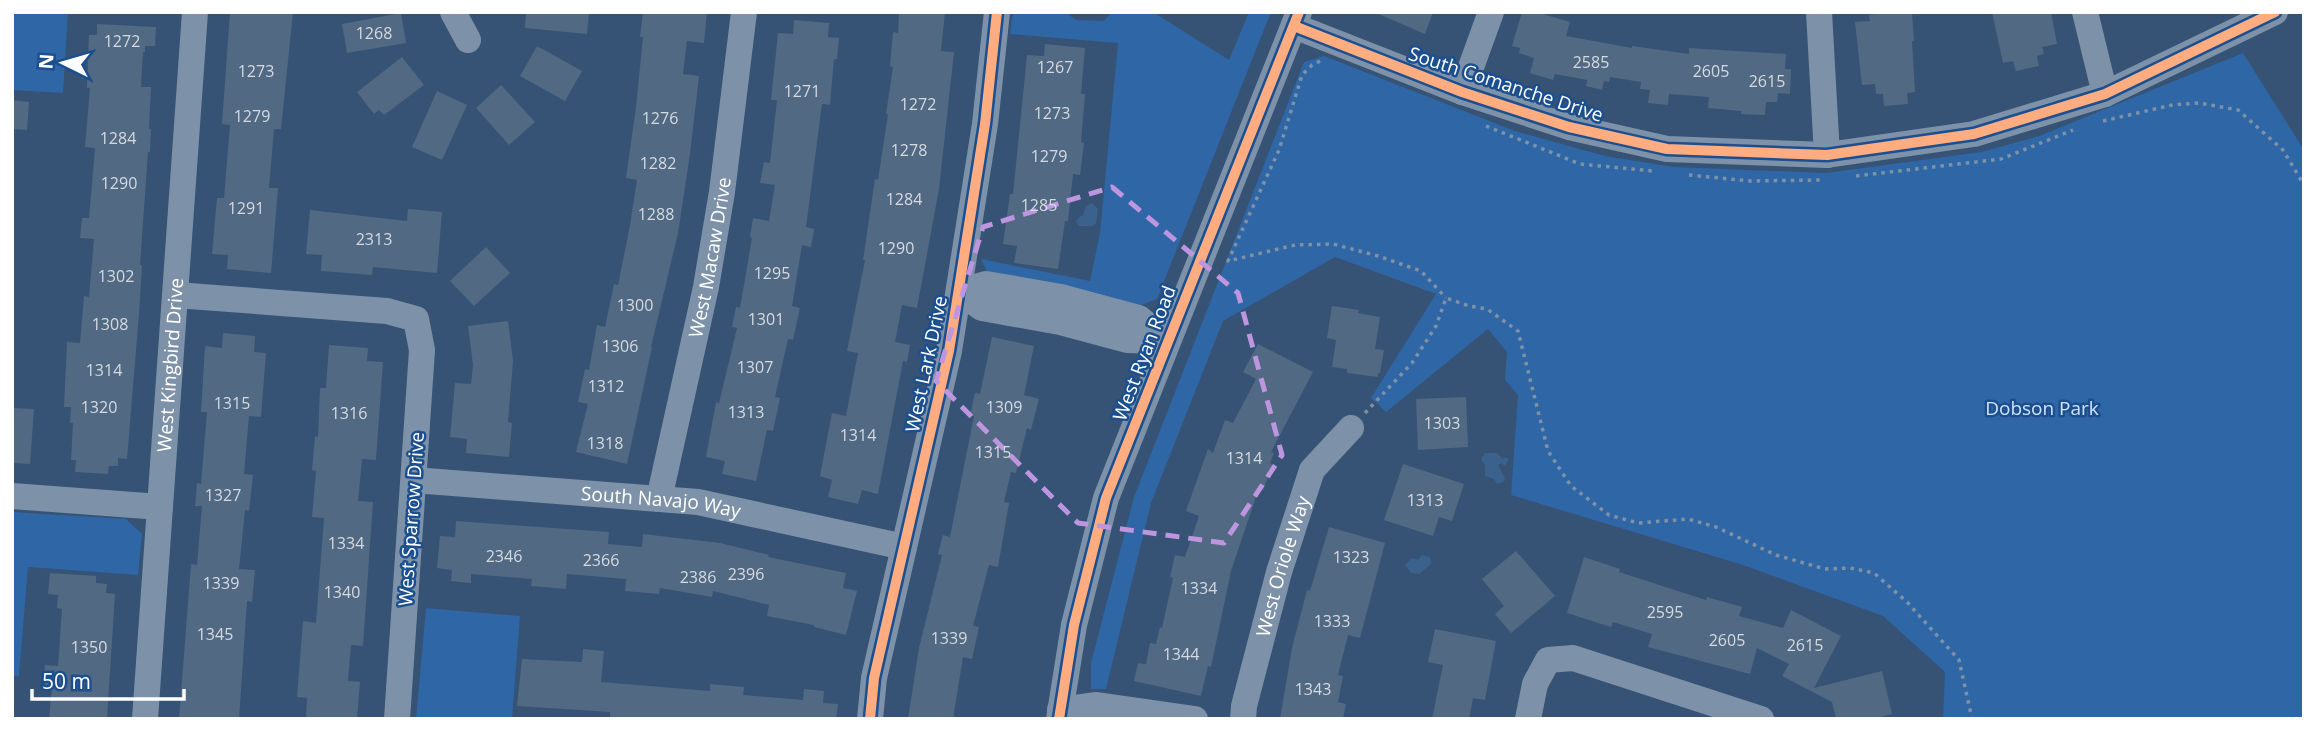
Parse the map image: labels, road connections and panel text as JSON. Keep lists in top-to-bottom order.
{
  "streets": {
    "street": [
      "South Comanche Drive",
      "West Macaw Drive",
      "West Ryan Road",
      "West Lark Drive",
      "West Kingbird Drive",
      "South Navajo Way",
      "West Sparrow Drive",
      "West Oriole Way"
    ]
  },
  "crossings": [
    ["South Comanche Drive", "West Ryan Road"],
    ["West Macaw Drive", "South Navajo Way"],
    ["West Lark Drive", "South Navajo Way"],
    ["West Kingbird Drive", "West Sparrow Drive"],
    ["South Navajo Way", "West Sparrow Drive"]
  ],
  "parks": ["Dobson Park"],
  "house_numbers": [
    "1268",
    "1272",
    "2585",
    "1267",
    "1273",
    "2605",
    "2615",
    "1271",
    "1272",
    "1273",
    "1279",
    "1276",
    "1284",
    "1278",
    "1279",
    "1282",
    "1290",
    "1284",
    "1285",
    "1291",
    "1288",
    "2313",
    "1290",
    "1295",
    "1302",
    "1300",
    "1301",
    "1308",
    "1306",
    "1307",
    "1314",
    "1312",
    "1315",
    "1320",
    "1309",
    "1313",
    "1316",
    "1303",
    "1314",
    "1318",
    "1315",
    "1314",
    "1327",
    "1313",
    "1334",
    "2346",
    "1323",
    "2366",
    "2396",
    "2386",
    "1339",
    "1334",
    "1340",
    "2595",
    "1333",
    "1345",
    "1339",
    "2605",
    "2615",
    "1350",
    "1344",
    "1343"
  ],
  "scale_bar": "50 m",
  "north": "left"
}
